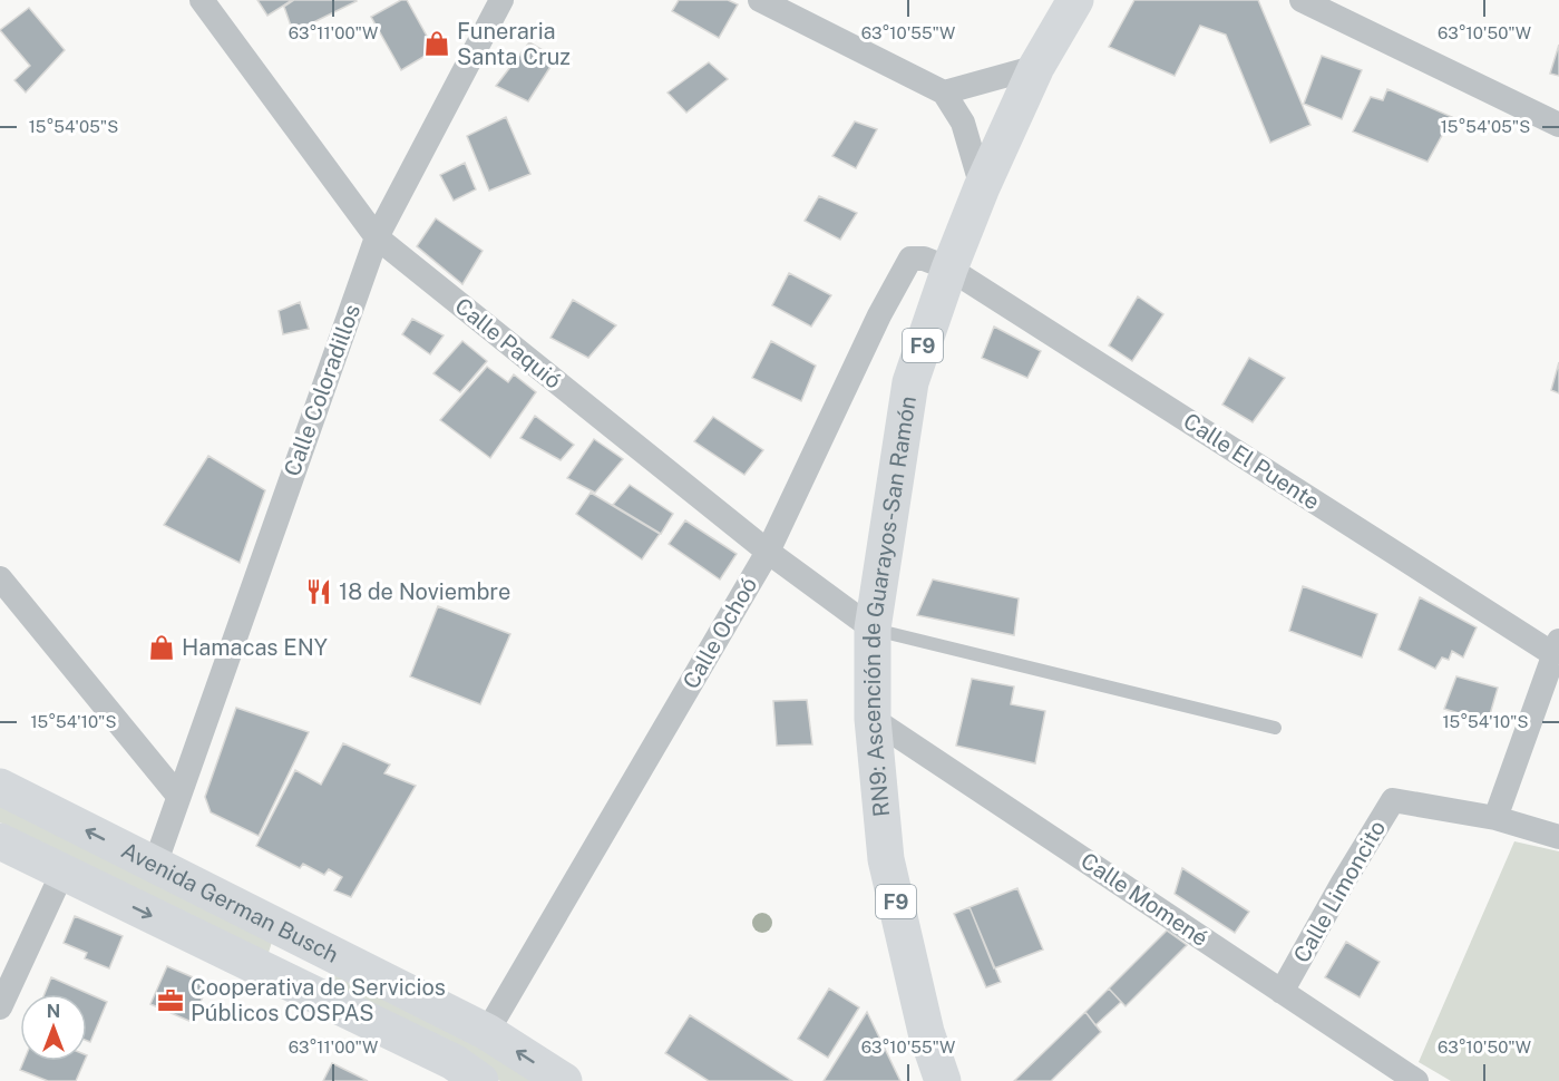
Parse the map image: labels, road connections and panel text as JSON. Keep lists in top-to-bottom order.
{
  "streets": {
    "main road": ["F9", "RN9: Ascención de Guarayos-San Ramón", "Avenida German Busch"],
    "street": [
      "Calle Paquió",
      "Calle Coloradillos",
      "Calle El Puente",
      "Calle Ochoó",
      "Calle Limoncito",
      "Calle Momené"
    ]
  },
  "crossings": [
    ["Calle Paquió", "Calle Coloradillos"],
    ["Calle Paquió", "RN9: Ascención de Guarayos-San Ramón"],
    ["Calle Paquió", "Calle Ochoó"],
    ["Calle Coloradillos", "Avenida German Busch"],
    ["Calle El Puente", "RN9: Ascención de Guarayos-San Ramón"],
    ["Calle El Puente", "Calle Ochoó"],
    ["RN9: Ascención de Guarayos-San Ramón", "Calle Ochoó"],
    ["RN9: Ascención de Guarayos-San Ramón", "Calle Momené"],
    ["Calle Ochoó", "Avenida German Busch"],
    ["Calle Limoncito", "Calle Momené"]
  ],
  "places": {
    "shop": ["Funeraria Santa Cruz", "Hamacas ENY"],
    "restaurant": ["18 de Noviembre"],
    "office": ["Cooperativa de Servicios Públicos COSPAS"]
  },
  "north": "top",
  "coordinates": [
    "63°11'00\"W",
    "63°10'55\"W",
    "63°10'50\"W",
    "15°54'05\"S",
    "15°54'10\"S"
  ]
}
